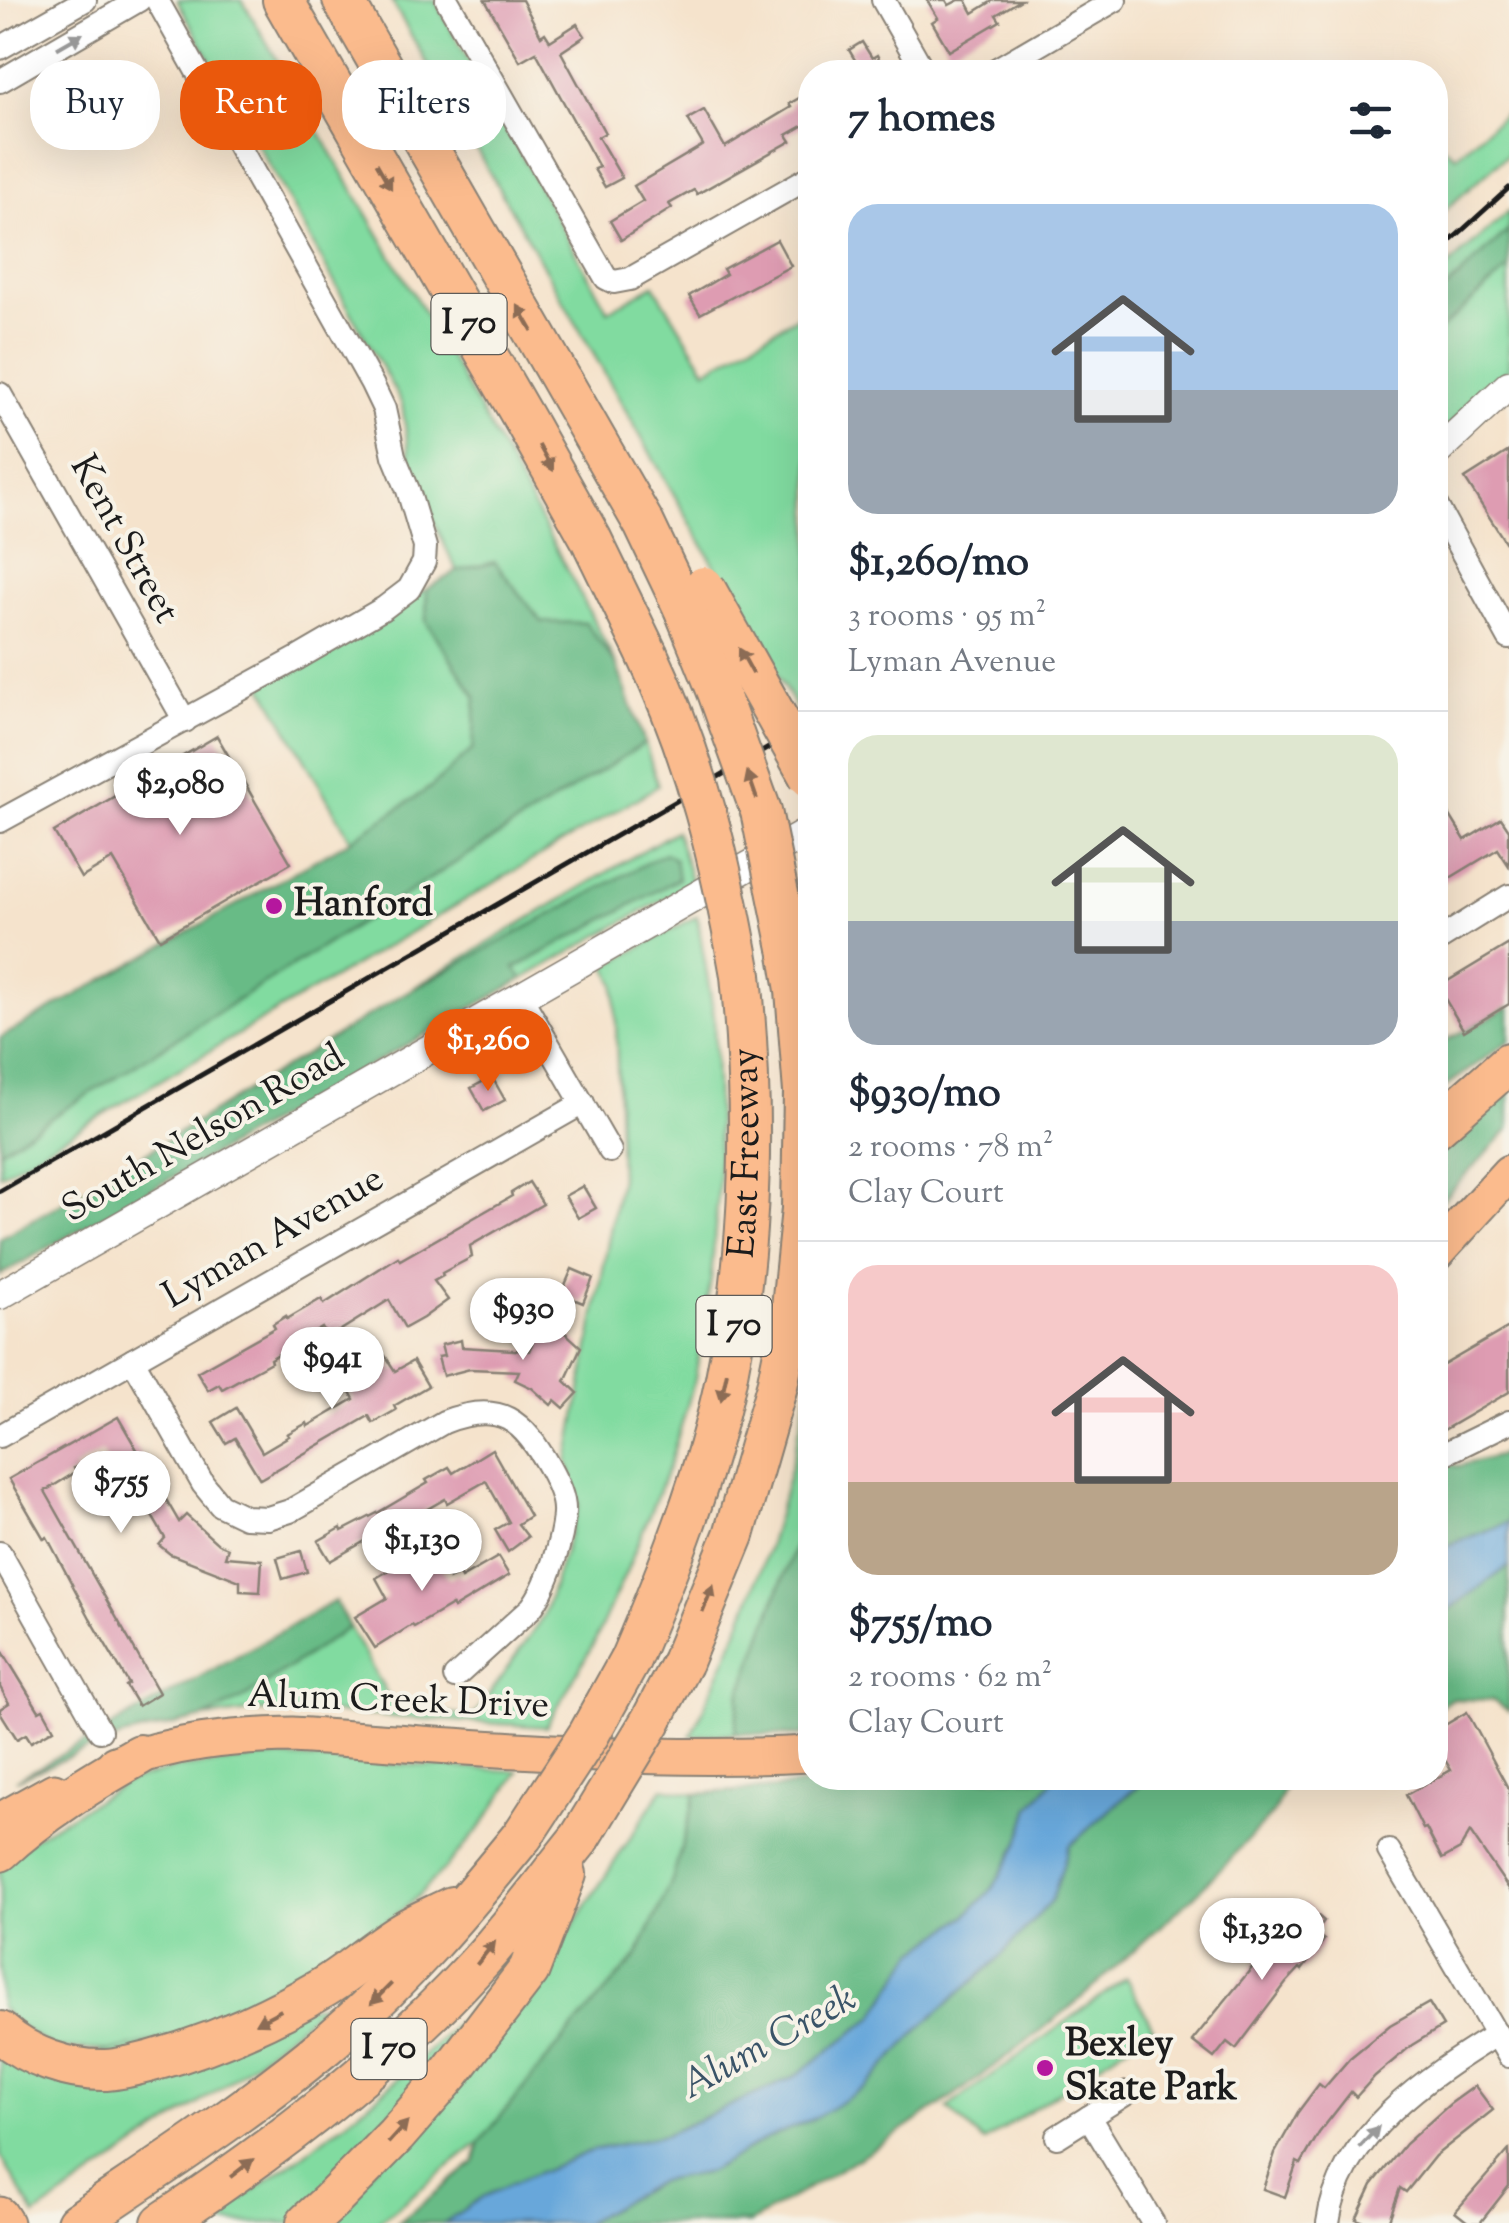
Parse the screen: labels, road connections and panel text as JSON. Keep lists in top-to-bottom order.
{
  "streets": {
    "highway": ["I 70", "East Freeway"],
    "main road": ["Alum Creek Drive"],
    "street": ["Kent Street", "South Nelson Road", "Lyman Avenue"]
  },
  "crossings": [
    ["I 70", "East Freeway"]
  ],
  "water": ["Alum Creek"],
  "places": ["Hanford", "Bexley Skate Park"],
  "page": {
    "chip": ["Buy", "Rent", "Filters"],
    "heading": "7 homes",
    "list": [
      {
        "name": "$1,260/mo",
        "note": "3 rooms · 95 m² · Lyman Avenue"
      },
      {
        "name": "$930/mo",
        "note": "2 rooms · 78 m² · Clay Court"
      },
      {
        "name": "$755/mo",
        "note": "2 rooms · 62 m² · Clay Court"
      }
    ],
    "price": [
      "$2,080",
      "$1,260",
      "$930",
      "$941",
      "$755",
      "$1,130",
      "$1,320"
    ]
  }
}
